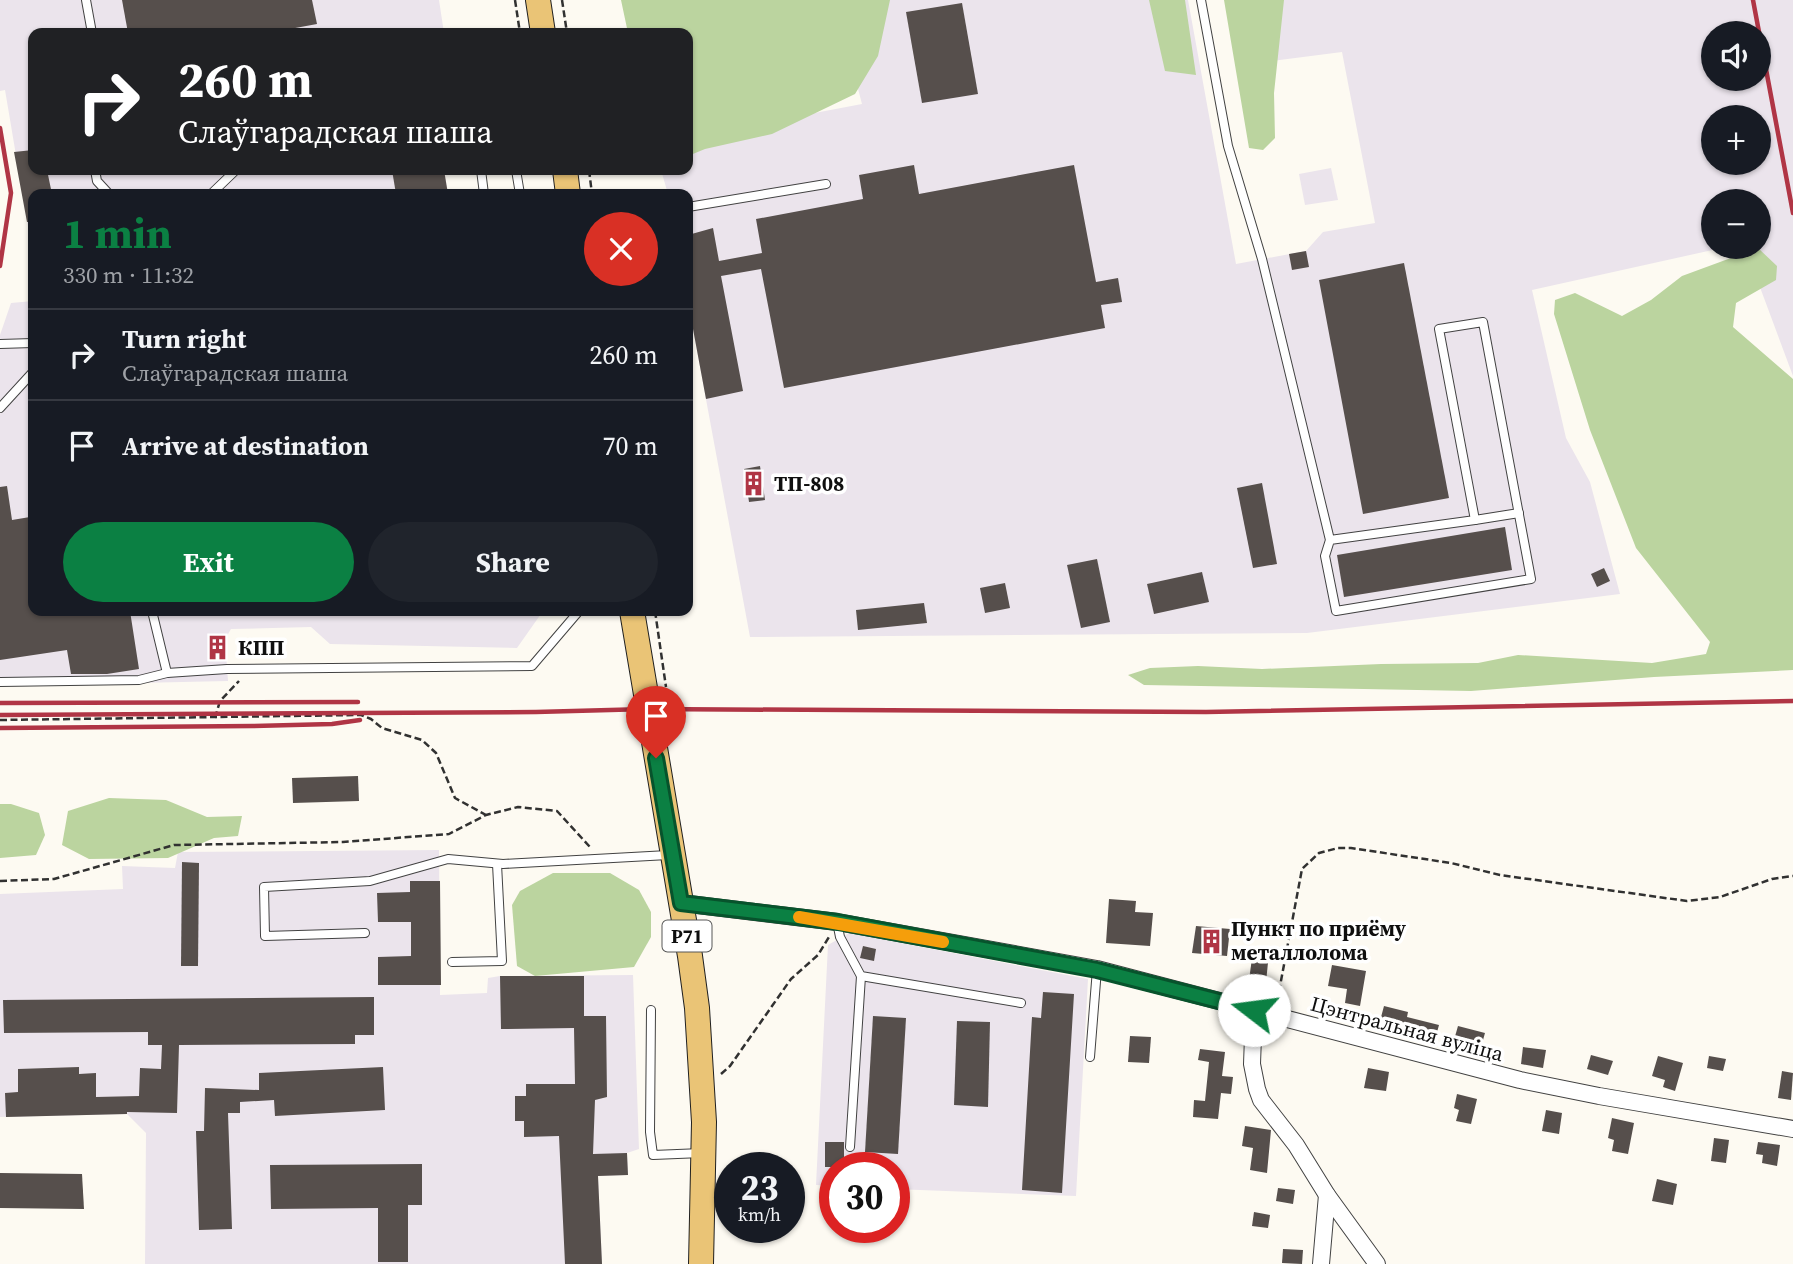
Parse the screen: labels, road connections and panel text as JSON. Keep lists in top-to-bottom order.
{
  "streets": {
    "main road": ["Р71"],
    "street": ["Цэнтральная вуліца"]
  },
  "crossings": [
    ["Р71", "Цэнтральная вуліца"]
  ],
  "places": {
    "building": ["ТП-808", "КПП", "Пункт по приёму металлолома"]
  },
  "page": {
    "map_buttons": ["+", "−"],
    "turn": ["260 m", "Слаўгарадская шаша"],
    "heading": ["1 min", "330 m · 11:32"],
    "list": [
      {
        "name": "Turn right",
        "note": "Слаўгарадская шаша",
        "value": "260 m"
      },
      {
        "name": "Arrive at destination",
        "value": "70 m"
      }
    ],
    "buttons": ["Exit", "Share"],
    "speed": "23 km/h",
    "limit": "30"
  }
}
